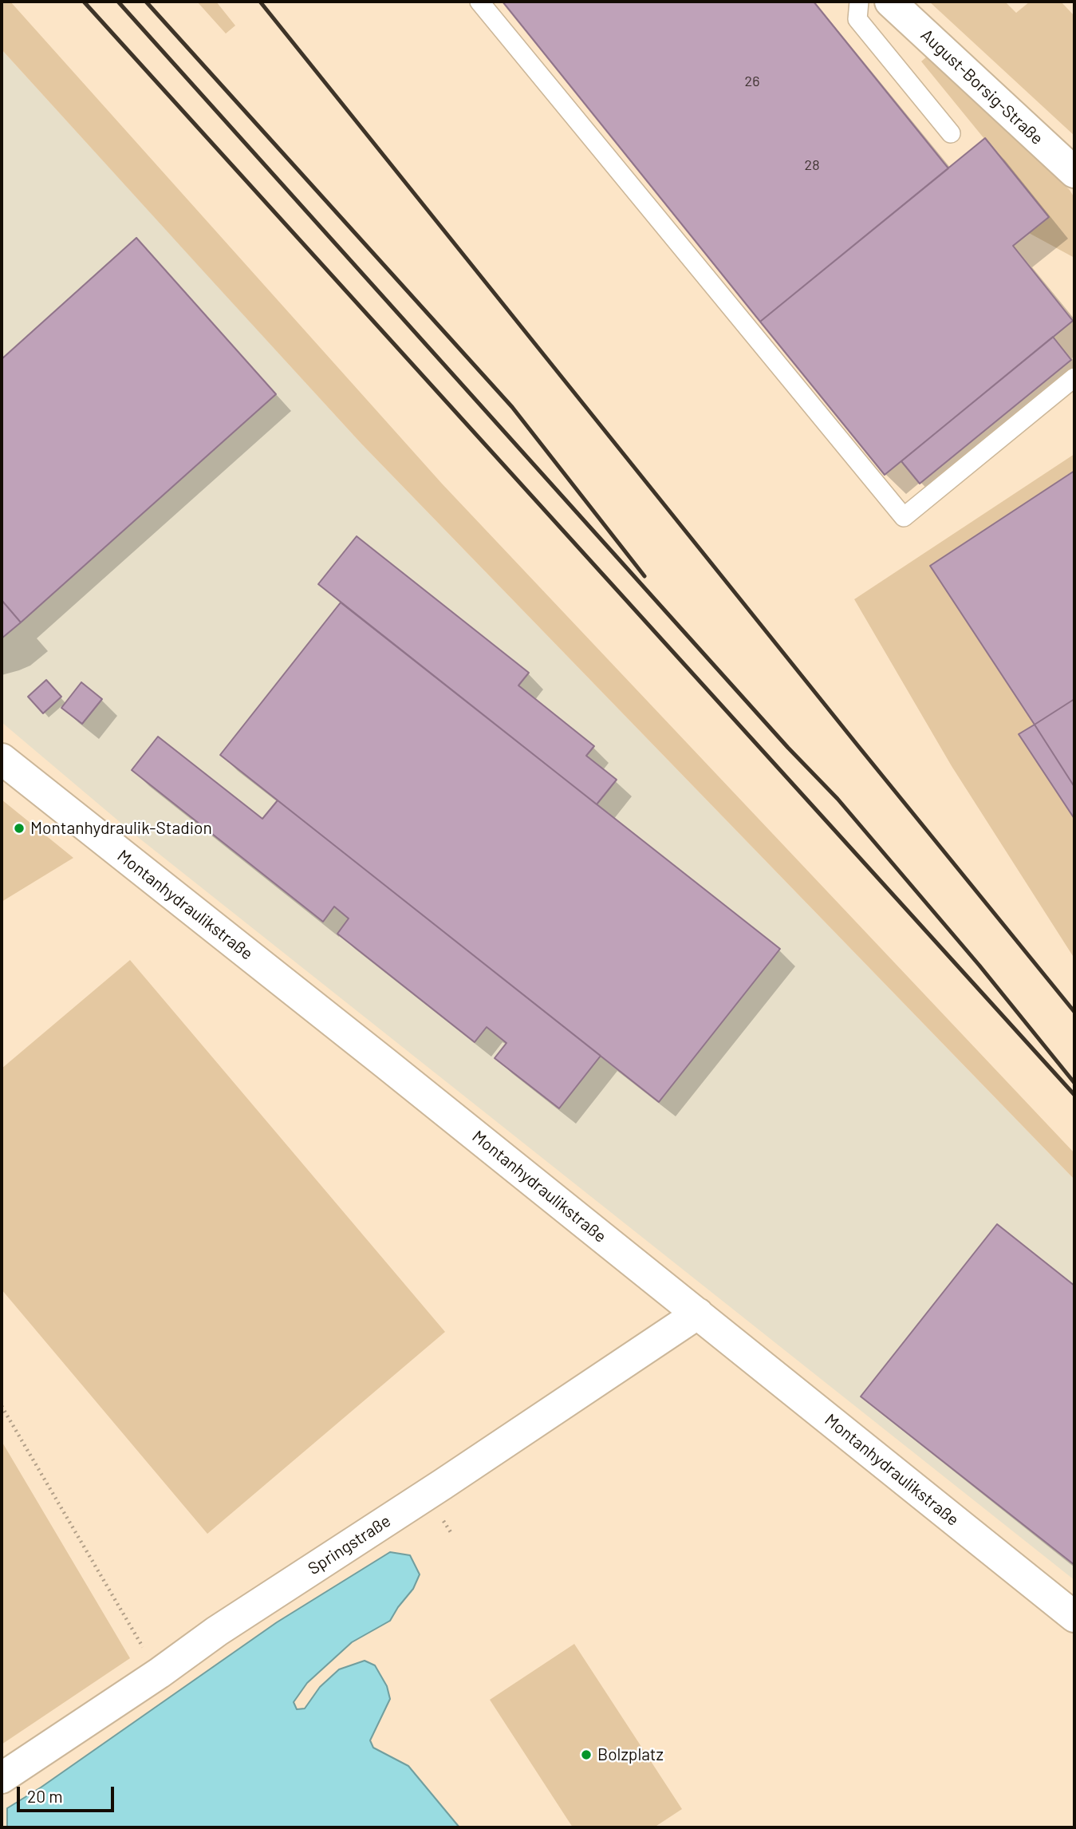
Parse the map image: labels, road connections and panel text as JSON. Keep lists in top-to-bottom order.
{
  "streets": {
    "street": ["August-Borsig-Straße", "Montanhydraulikstraße", "Springstraße"]
  },
  "crossings": [
    ["Montanhydraulikstraße", "Springstraße"]
  ],
  "places": ["Montanhydraulik-Stadion", "Bolzplatz"],
  "house_numbers": ["26", "28"],
  "scale_bar": "20 m"
}
